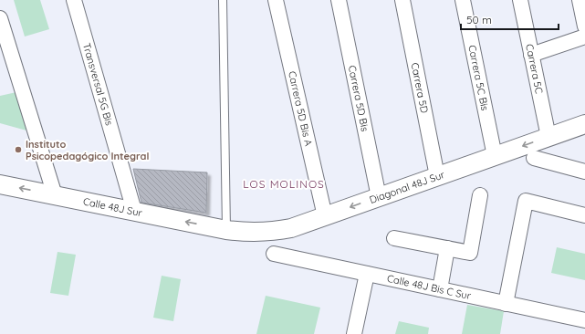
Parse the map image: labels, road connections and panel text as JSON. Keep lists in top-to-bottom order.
{
  "streets": {
    "street": [
      "Carrera 5C",
      "Carrera 5C Bis",
      "Transversal 5G Bis",
      "Carrera 5D",
      "Carrera 5D Bis",
      "Carrera 5D Bis A",
      "Diagonal 48J Sur",
      "Calle 48J Sur",
      "Calle 48J Bis C Sur"
    ]
  },
  "crossings": [
    ["Carrera 5C", "Diagonal 48J Sur"],
    ["Carrera 5C Bis", "Diagonal 48J Sur"],
    ["Transversal 5G Bis", "Calle 48J Sur"],
    ["Carrera 5D", "Diagonal 48J Sur"],
    ["Carrera 5D Bis", "Diagonal 48J Sur"],
    ["Carrera 5D Bis A", "Diagonal 48J Sur"],
    ["Diagonal 48J Sur", "Calle 48J Sur"]
  ],
  "one_way": ["Calle 48J Sur"],
  "districts": ["LOS MOLINOS"],
  "places": ["Instituto Psicopedagógico Integral"],
  "scale_bar": "50 m"
}
